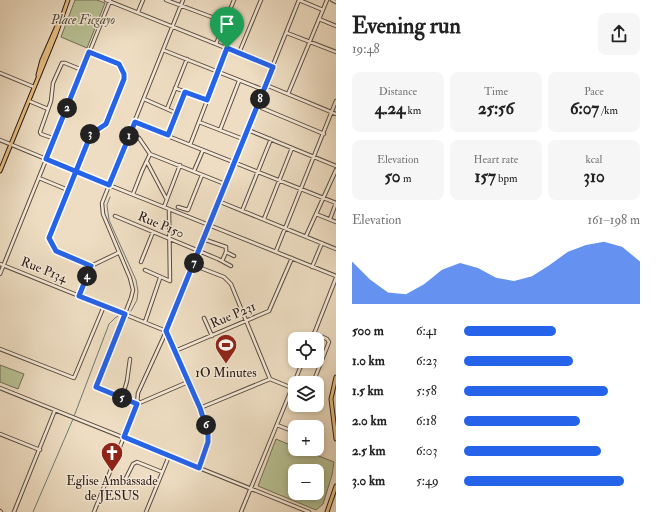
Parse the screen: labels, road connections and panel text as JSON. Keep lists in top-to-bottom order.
{
  "streets": {
    "street": ["Rue P150", "Rue P134", "Rue P231"]
  },
  "parks": ["Place Ficgayo"],
  "places": {
    "sports": ["1O Minutes"],
    "church": ["Eglise Ambassade de JESUS"]
  },
  "page": {
    "heading": ["Evening run", "19:48"],
    "stats": [
      ["Distance", "4.24 km"],
      ["Time", "25:56"],
      ["Pace", "6:07 /km"],
      ["Elevation", "50 m"],
      ["Heart rate", "157 bpm"],
      ["kcal", "310"]
    ],
    "pins": [
      "8",
      "2",
      "3",
      "1",
      "7",
      "4",
      "5",
      "6"
    ],
    "chart": ["Elevation", "161–198 m"],
    "list": [
      {
        "name": "500 m",
        "note": "6:41"
      },
      {
        "name": "1.0 km",
        "note": "6:23"
      },
      {
        "name": "1.5 km",
        "note": "5:58"
      },
      {
        "name": "2.0 km",
        "note": "6:18"
      },
      {
        "name": "2.5 km",
        "note": "6:03"
      },
      {
        "name": "3.0 km",
        "note": "5:49"
      }
    ],
    "map_buttons": ["+", "−"]
  }
}
